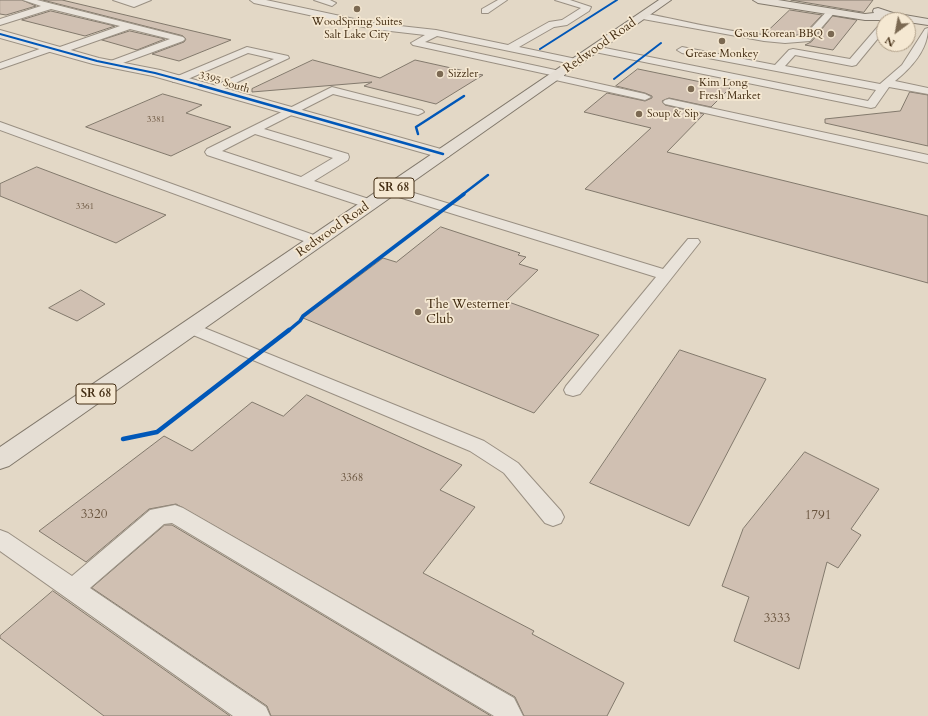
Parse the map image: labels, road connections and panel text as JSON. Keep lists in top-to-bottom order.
{
  "streets": {
    "main road": ["Redwood Road", "SR 68"],
    "street": ["3395 South"]
  },
  "crossings": [
    ["Redwood Road", "3395 South"]
  ],
  "places": [
    "WoodSpring Suites Salt Lake City",
    "Gosu Korean BBQ",
    "Grease Monkey",
    "Sizzler",
    "Kim Long Fresh Market",
    "Soup & Sip",
    "The Westerner Club"
  ],
  "house_numbers": [
    "3381",
    "3361",
    "3368",
    "3320",
    "1791",
    "3333"
  ],
  "north": "bottom left"
}
